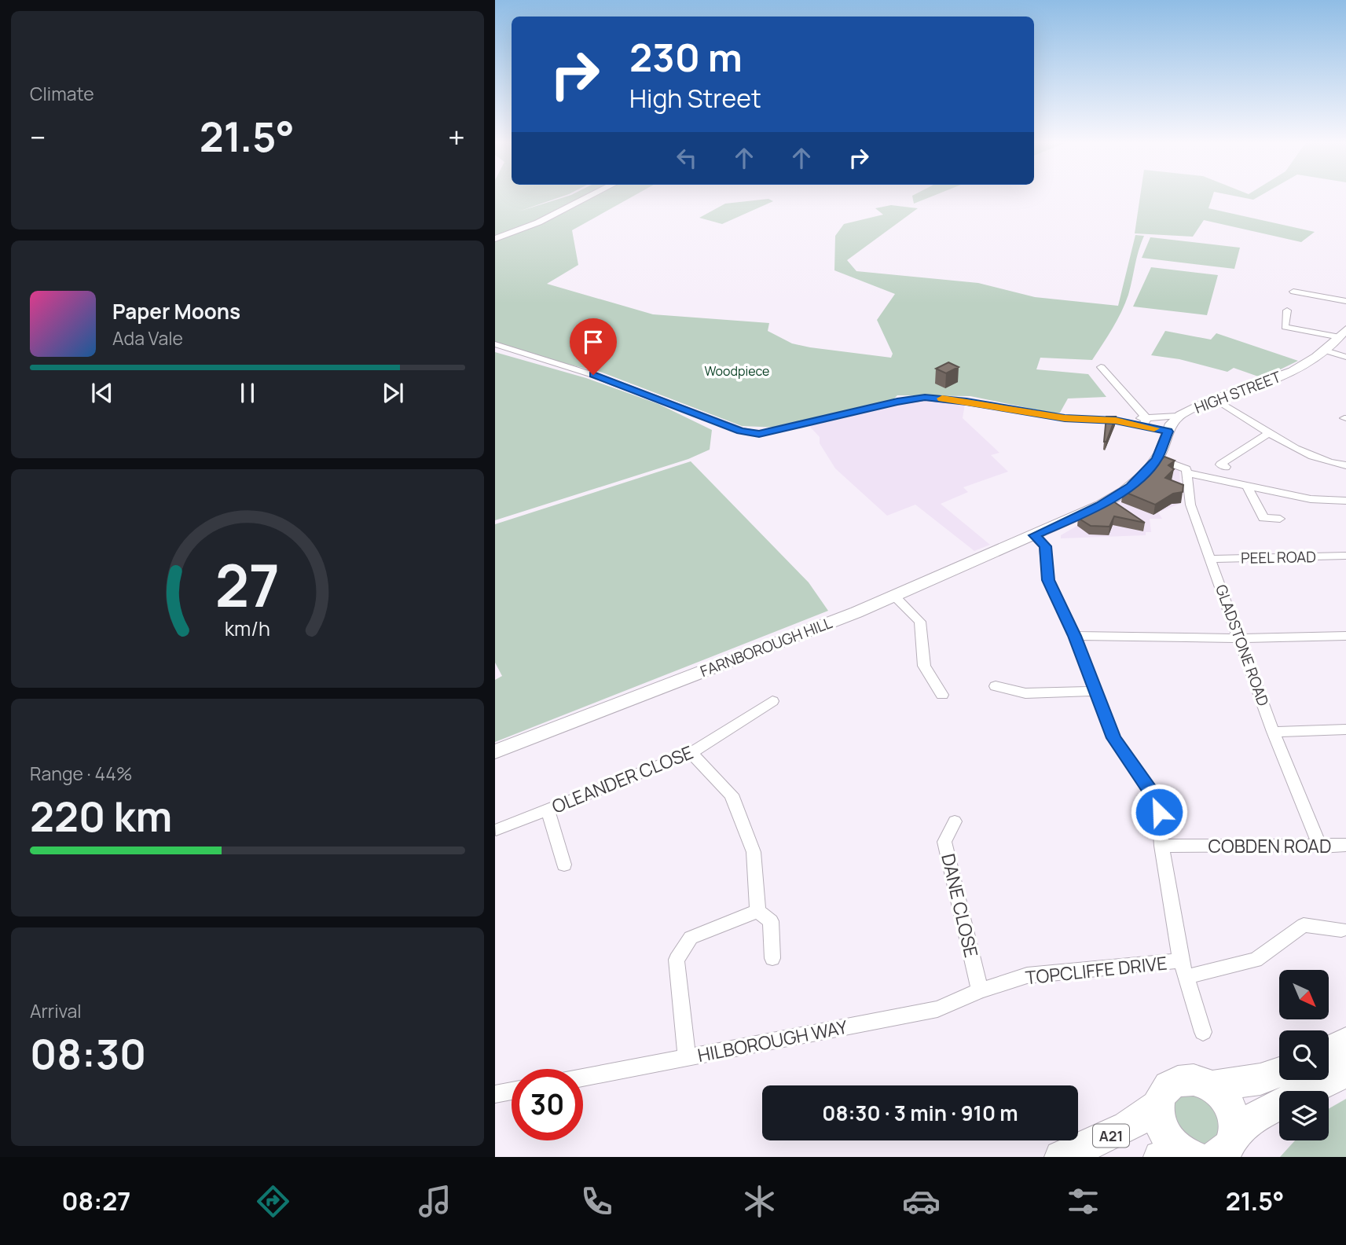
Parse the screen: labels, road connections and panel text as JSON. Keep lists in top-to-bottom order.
{
  "streets": {
    "highway": ["A21"],
    "main road": ["HIGH STREET", "FARNBOROUGH HILL"],
    "street": [
      "PEEL ROAD",
      "GLADSTONE ROAD",
      "OLEANDER CLOSE",
      "COBDEN ROAD",
      "DANE CLOSE",
      "TOPCLIFFE DRIVE",
      "HILBOROUGH WAY"
    ]
  },
  "crossings": [
    ["HIGH STREET", "FARNBOROUGH HILL"],
    ["PEEL ROAD", "GLADSTONE ROAD"],
    ["GLADSTONE ROAD", "COBDEN ROAD"],
    ["DANE CLOSE", "TOPCLIFFE DRIVE"],
    ["DANE CLOSE", "HILBOROUGH WAY"],
    ["TOPCLIFFE DRIVE", "HILBOROUGH WAY"]
  ],
  "parks": ["Woodpiece"],
  "north": "bottom right",
  "page": {
    "tile": [
      "Climate",
      ["Range · 44%", "220 km"],
      ["Arrival", "08:30"]
    ],
    "turn": ["230 m", "High Street"],
    "heat": ["−", "21.5°", "+"],
    "song": ["Paper Moons", "Ada Vale"],
    "limit": "30",
    "trip": "08:30 · 3 min · 910 m",
    "tabs": ["08:27", "21.5°"],
    "gauge": ["27", "km/h"]
  }
}
